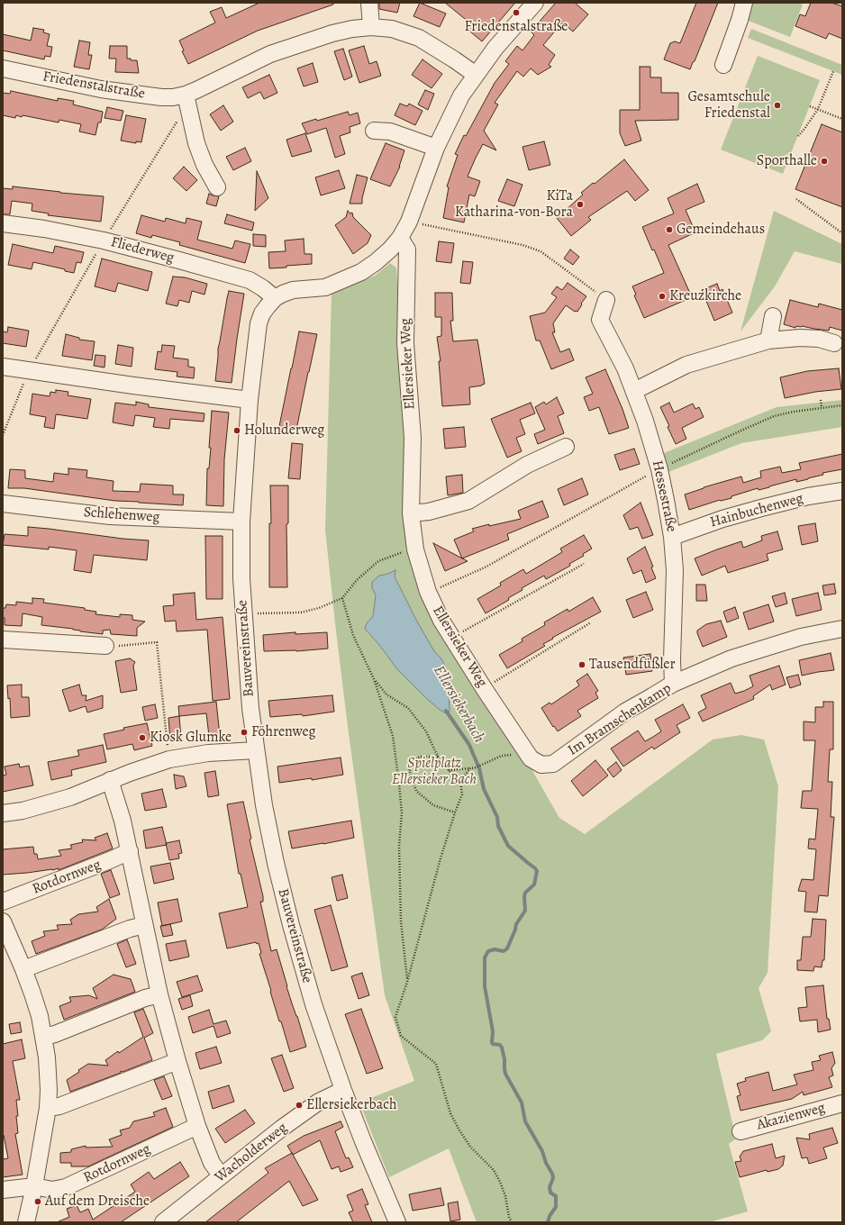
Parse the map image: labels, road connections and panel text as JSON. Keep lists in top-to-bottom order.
{
  "streets": {
    "street": [
      "Friedenstalstraße",
      "Fliederweg",
      "Ellersieker Weg",
      "Hessestraße",
      "Hainbuchenweg",
      "Schlehenweg",
      "Bauvereinstraße",
      "Im Bramschenkamp",
      "Rotdornweg",
      "Akazienweg",
      "Wacholderweg"
    ]
  },
  "crossings": [
    ["Friedenstalstraße", "Bauvereinstraße"],
    ["Fliederweg", "Bauvereinstraße"],
    ["Ellersieker Weg", "Bauvereinstraße"],
    ["Ellersieker Weg", "Im Bramschenkamp"],
    ["Hessestraße", "Hainbuchenweg"],
    ["Hessestraße", "Im Bramschenkamp"],
    ["Schlehenweg", "Bauvereinstraße"],
    ["Bauvereinstraße", "Wacholderweg"]
  ],
  "water": ["Ellersiekerbach"],
  "parks": ["Spielplatz Ellersieker Bach"],
  "places": [
    "Friedenstalstraße",
    "Gesamtschule Friedenstal",
    "Sporthalle",
    "KiTa Katharina-von-Bora",
    "Gemeindehaus",
    "Kreuzkirche",
    "Holunderweg",
    "Tausendfüßler",
    "Föhrenweg",
    "Kiosk Glumke",
    "Ellersiekerbach",
    "Auf dem Dreische"
  ]
}
